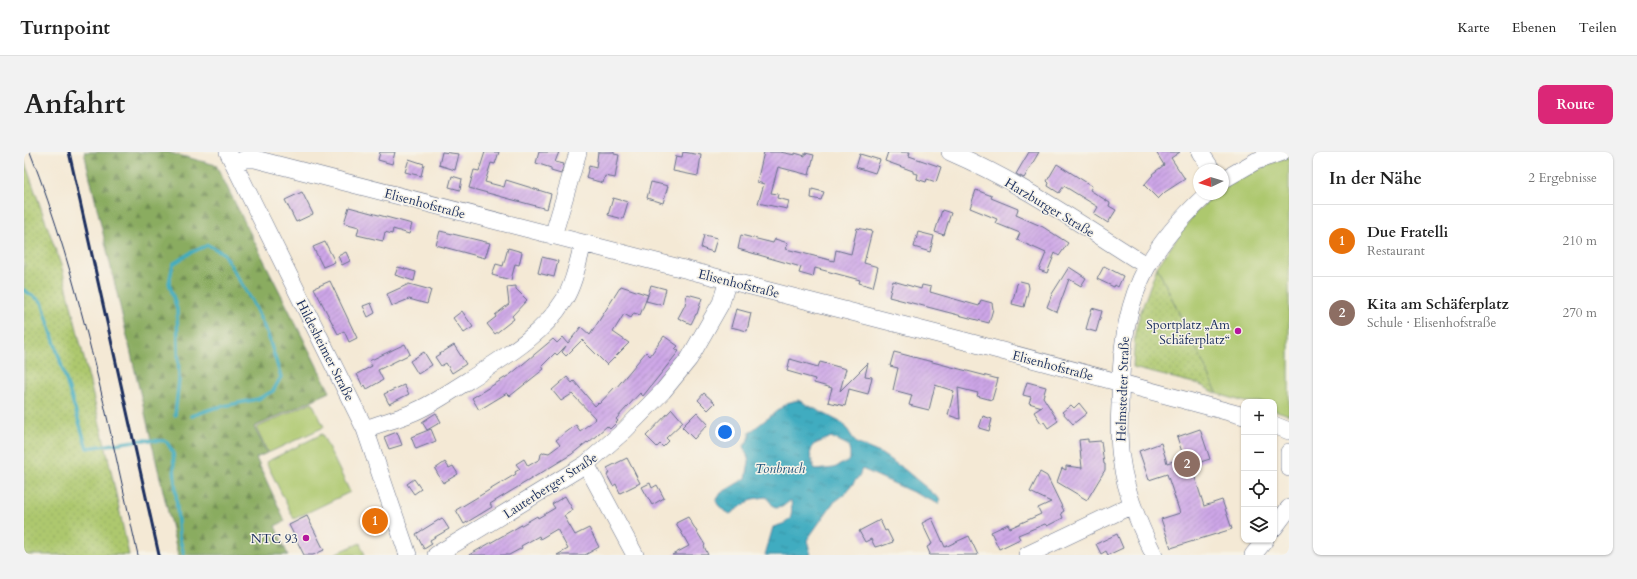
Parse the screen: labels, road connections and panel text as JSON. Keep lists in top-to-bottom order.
{
  "streets": {
    "street": [
      "Elisenhofstraße",
      "Harzburger Straße",
      "Hildesheimer Straße",
      "Helmstedter Straße",
      "Lauterberger Straße"
    ]
  },
  "crossings": [
    ["Elisenhofstraße", "Hildesheimer Straße"],
    ["Elisenhofstraße", "Helmstedter Straße"],
    ["Elisenhofstraße", "Lauterberger Straße"],
    ["Harzburger Straße", "Helmstedter Straße"]
  ],
  "water": ["Tonbruch"],
  "places": ["Sportplatz „Am Schäferplatz“", "NTC 93"],
  "north": "left",
  "page": {
    "header": "Turnpoint",
    "nav": ["Karte", "Ebenen", "Teilen"],
    "title": "Anfahrt",
    "buttons": "Route",
    "heading": ["In der Nähe", "2 Ergebnisse"],
    "list": [
      {
        "mark": "1",
        "name": "Due Fratelli",
        "note": "Restaurant",
        "value": "210 m"
      },
      {
        "mark": "2",
        "name": "Kita am Schäferplatz",
        "note": "Schule · Elisenhofstraße",
        "value": "270 m"
      }
    ],
    "map_buttons": ["+", "−"],
    "pins": ["2", "1"]
  }
}
